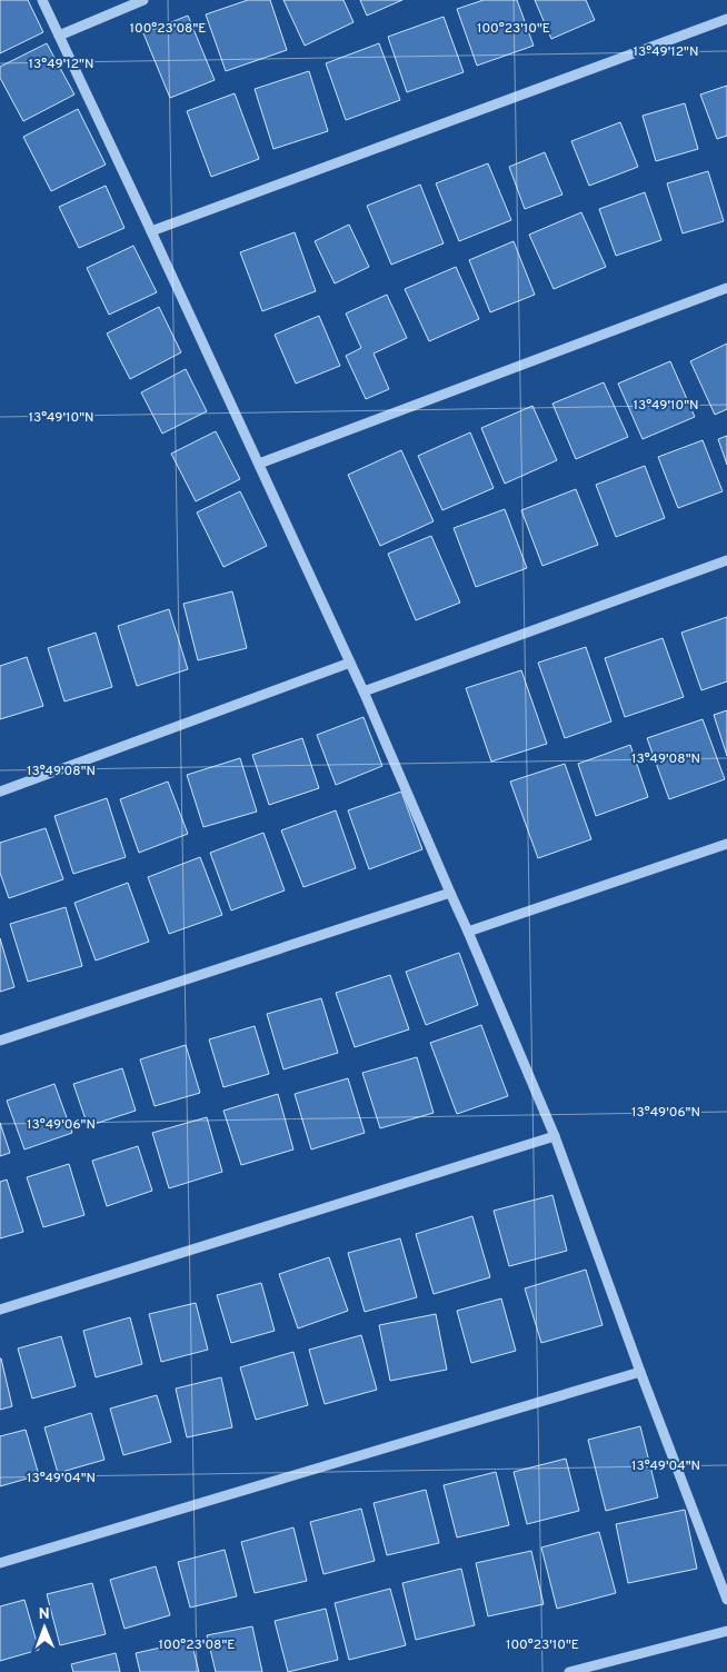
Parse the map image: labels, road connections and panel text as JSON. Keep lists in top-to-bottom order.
{
  "north": "top",
  "coordinates": [
    "100°23'08\"E",
    "100°23'10\"E",
    "13°49'12\"N",
    "13°49'10\"N",
    "13°49'08\"N",
    "13°49'06\"N",
    "13°49'04\"N"
  ]
}
